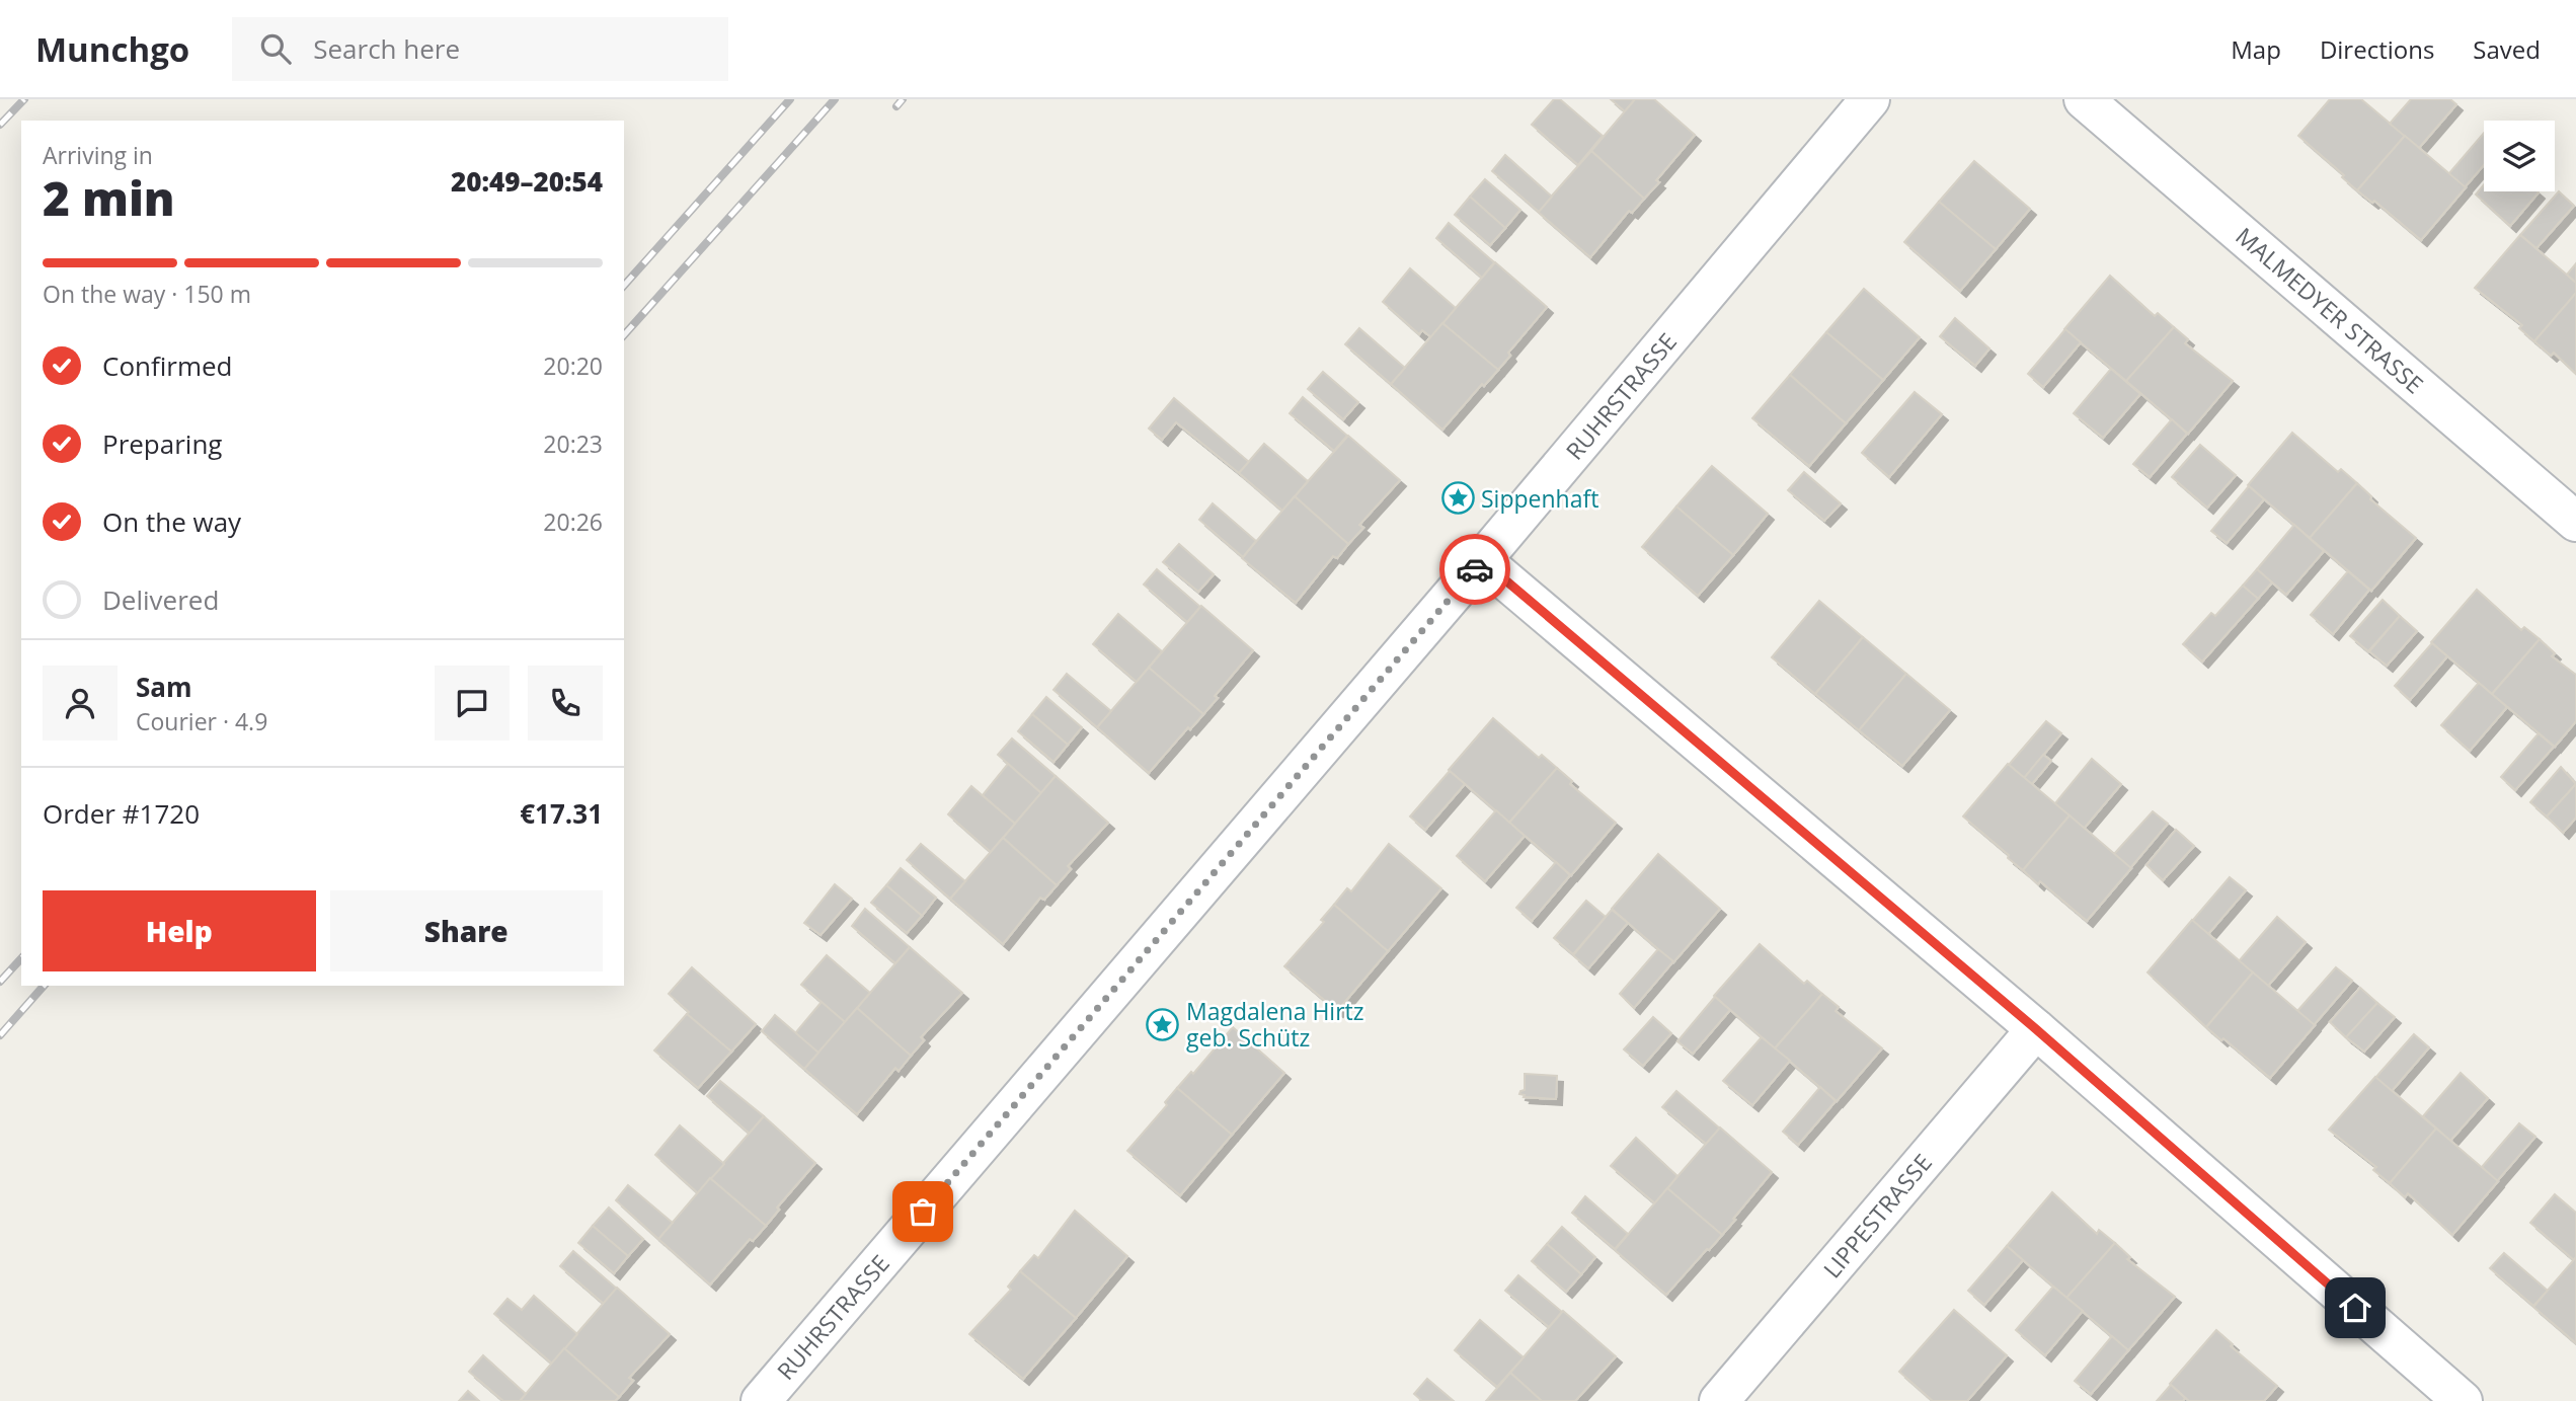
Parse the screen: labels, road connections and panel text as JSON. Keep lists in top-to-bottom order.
{
  "streets": {
    "street": ["MALMEDYER STRASSE", "RUHRSTRASSE", "LIPPESTRASSE"]
  },
  "places": {
    "place": ["Sippenhaft", "Magdalena Hirtz geb. Schütz"]
  },
  "page": {
    "header": "Munchgo",
    "search": "Search here",
    "nav": ["Map", "Directions", "Saved"],
    "heading": ["2 min", "Arriving in", "20:49–20:54"],
    "panel": [
      "Sam",
      "Courier · 4.9",
      "Order #1720",
      "€17.31"
    ],
    "bar": "On the way · 150 m",
    "list": [
      ["Confirmed", "20:20"],
      ["Preparing", "20:23"],
      ["On the way", "20:26"],
      "Delivered"
    ],
    "buttons": ["Help", "Share"]
  }
}
